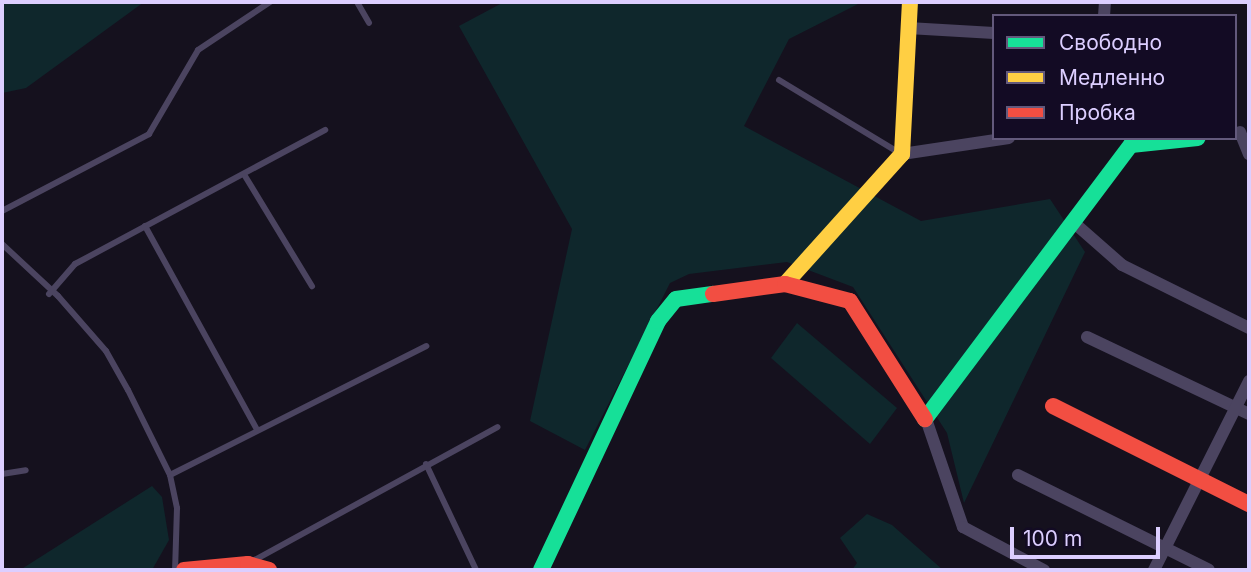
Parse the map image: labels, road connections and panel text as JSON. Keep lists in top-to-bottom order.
{
  "legend": ["Свободно", "Медленно", "Пробка"],
  "scale_bar": "100 m"
}
